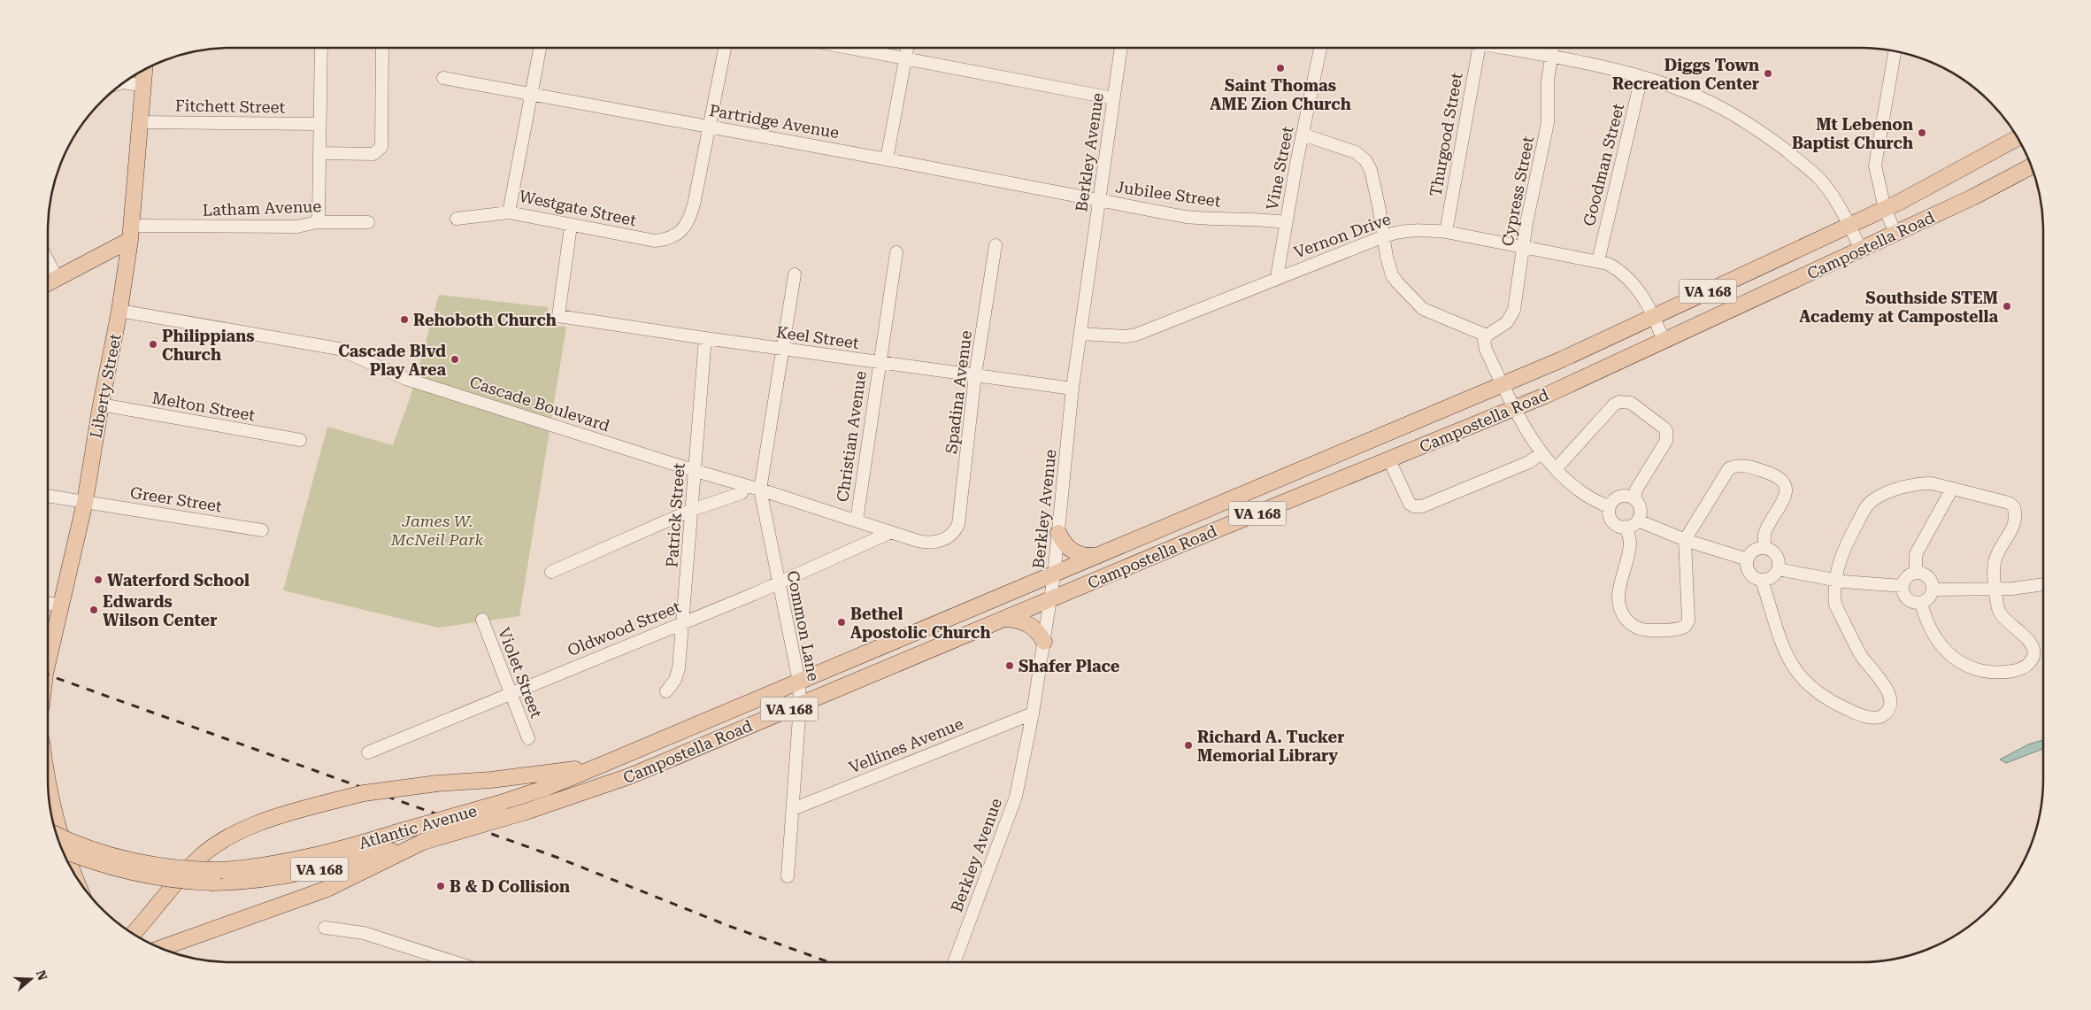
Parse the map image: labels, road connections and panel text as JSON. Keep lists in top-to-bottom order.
{
  "streets": {
    "main road": [
      "Campostella Road",
      "VA 168",
      "Liberty Street",
      "Atlantic Avenue"
    ],
    "street": [
      "Fitchett Street",
      "Partridge Avenue",
      "Thurgood Street",
      "Berkley Avenue",
      "Goodman Street",
      "Vine Street",
      "Cypress Street",
      "Jubilee Street",
      "Latham Avenue",
      "Westgate Street",
      "Vernon Drive",
      "Keel Street",
      "Spadina Avenue",
      "Cascade Boulevard",
      "Melton Street",
      "Christian Avenue",
      "Greer Street",
      "Patrick Street",
      "Common Lane",
      "Oldwood Street",
      "Violet Street",
      "Vellines Avenue"
    ]
  },
  "crossings": [
    ["Fitchett Street", "Liberty Street"],
    ["Partridge Avenue", "Berkley Avenue"],
    ["Partridge Avenue", "Jubilee Street"],
    ["Partridge Avenue", "Westgate Street"],
    ["Thurgood Street", "Vernon Drive"],
    ["Berkley Avenue", "Jubilee Street"],
    ["Berkley Avenue", "Vernon Drive"],
    ["Berkley Avenue", "Campostella Road"],
    ["Berkley Avenue", "Keel Street"],
    ["Berkley Avenue", "Vellines Avenue"],
    ["Goodman Street", "Vernon Drive"],
    ["Vine Street", "Jubilee Street"],
    ["Vine Street", "Vernon Drive"],
    ["Cypress Street", "Vernon Drive"],
    ["Latham Avenue", "Liberty Street"],
    ["Westgate Street", "Keel Street"],
    ["Vernon Drive", "Campostella Road"],
    ["Campostella Road", "Common Lane"],
    ["Campostella Road", "Atlantic Avenue"],
    ["Keel Street", "Spadina Avenue"],
    ["Keel Street", "Christian Avenue"],
    ["Keel Street", "Patrick Street"],
    ["Keel Street", "Common Lane"],
    ["Liberty Street", "Cascade Boulevard"],
    ["Liberty Street", "Melton Street"],
    ["Liberty Street", "Greer Street"],
    ["Spadina Avenue", "Cascade Boulevard"],
    ["Cascade Boulevard", "Christian Avenue"],
    ["Cascade Boulevard", "Patrick Street"],
    ["Cascade Boulevard", "Common Lane"],
    ["Cascade Boulevard", "Oldwood Street"],
    ["Patrick Street", "Oldwood Street"],
    ["Common Lane", "Oldwood Street"],
    ["Common Lane", "Vellines Avenue"],
    ["Oldwood Street", "Violet Street"]
  ],
  "parks": ["James W. McNeil Park"],
  "places": [
    "Saint Thomas AME Zion Church",
    "Diggs Town Recreation Center",
    "Mt Lebenon Baptist Church",
    "Southside STEM Academy at Campostella",
    "Rehoboth Church",
    "Philippians Church",
    "Cascade Blvd Play Area",
    "Waterford School",
    "Edwards Wilson Center",
    "Bethel Apostolic Church",
    "Shafer Place",
    "Richard A. Tucker Memorial Library",
    "B & D Collision"
  ],
  "north": "right"
}
